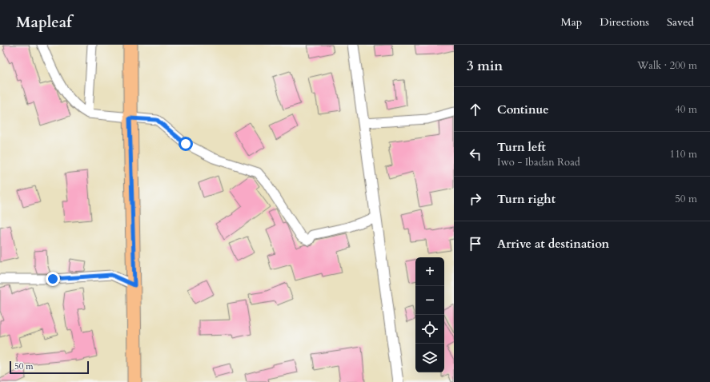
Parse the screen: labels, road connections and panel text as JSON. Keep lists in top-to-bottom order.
{
  "scale_bar": "50 m",
  "page": {
    "header": "Mapleaf",
    "nav": ["Map", "Directions", "Saved"],
    "heading": ["3 min", "Walk · 200 m"],
    "list": [
      ["Continue", "40 m"],
      ["Turn left", "Iwo - Ibadan Road", "110 m"],
      ["Turn right", "50 m"],
      "Arrive at destination"
    ],
    "map_buttons": ["+", "−"],
    "scale": "50 m"
  }
}
